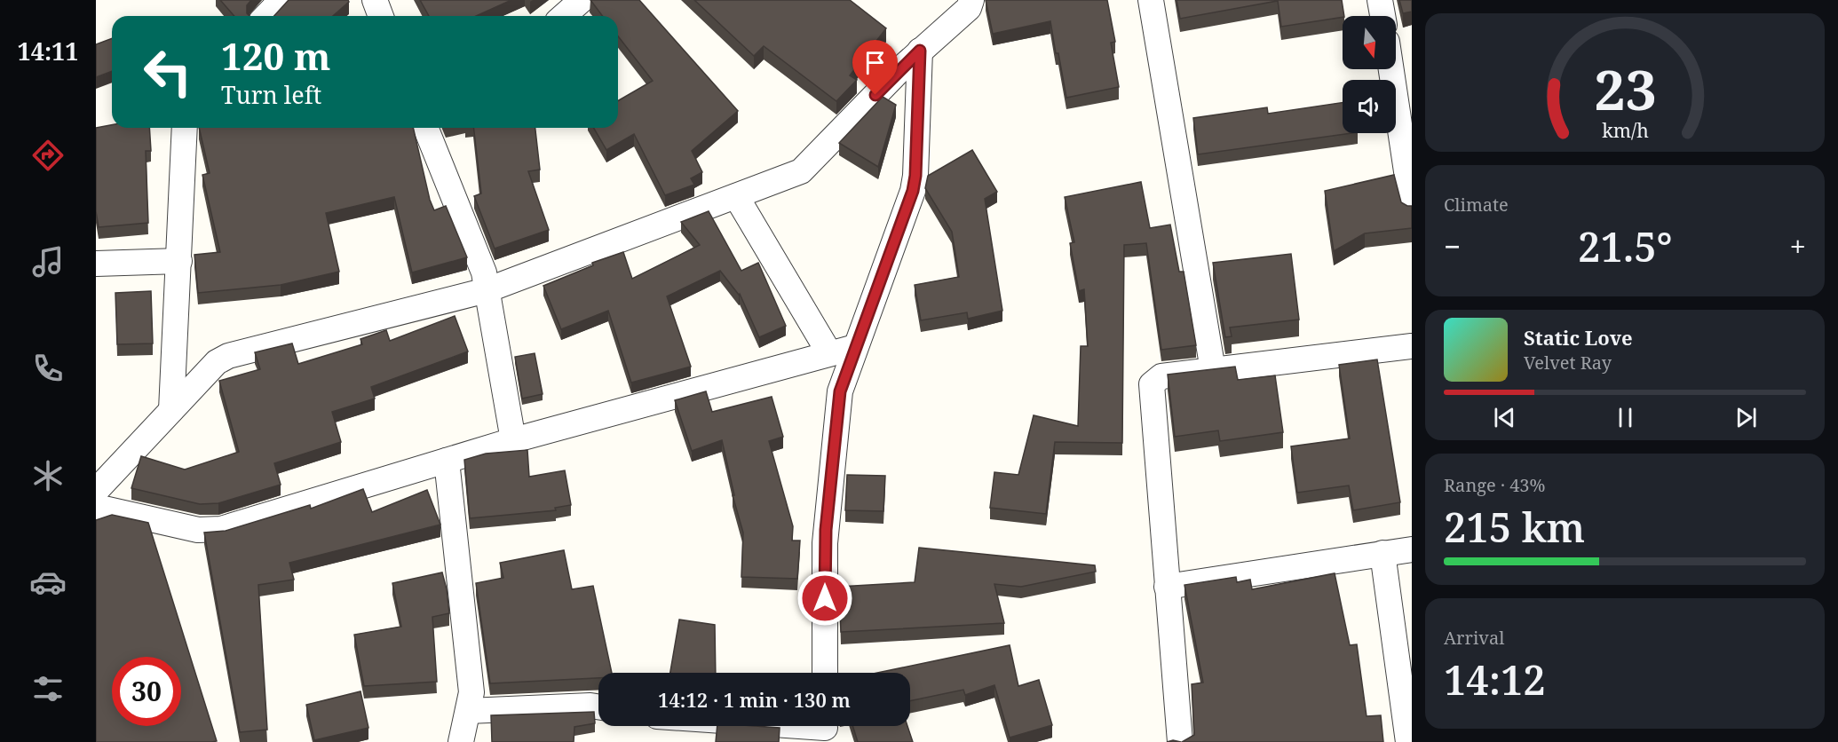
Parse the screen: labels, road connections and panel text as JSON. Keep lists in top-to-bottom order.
{
  "north": "bottom",
  "page": {
    "tabs": "14:11",
    "turn": ["120 m", "Turn left"],
    "tile": [
      "Climate",
      ["Range · 43%", "215 km"],
      ["Arrival", "14:12"]
    ],
    "heat": ["−", "21.5°", "+"],
    "song": ["Static Love", "Velvet Ray"],
    "limit": "30",
    "trip": "14:12 · 1 min · 130 m",
    "gauge": ["23", "km/h"]
  }
}
